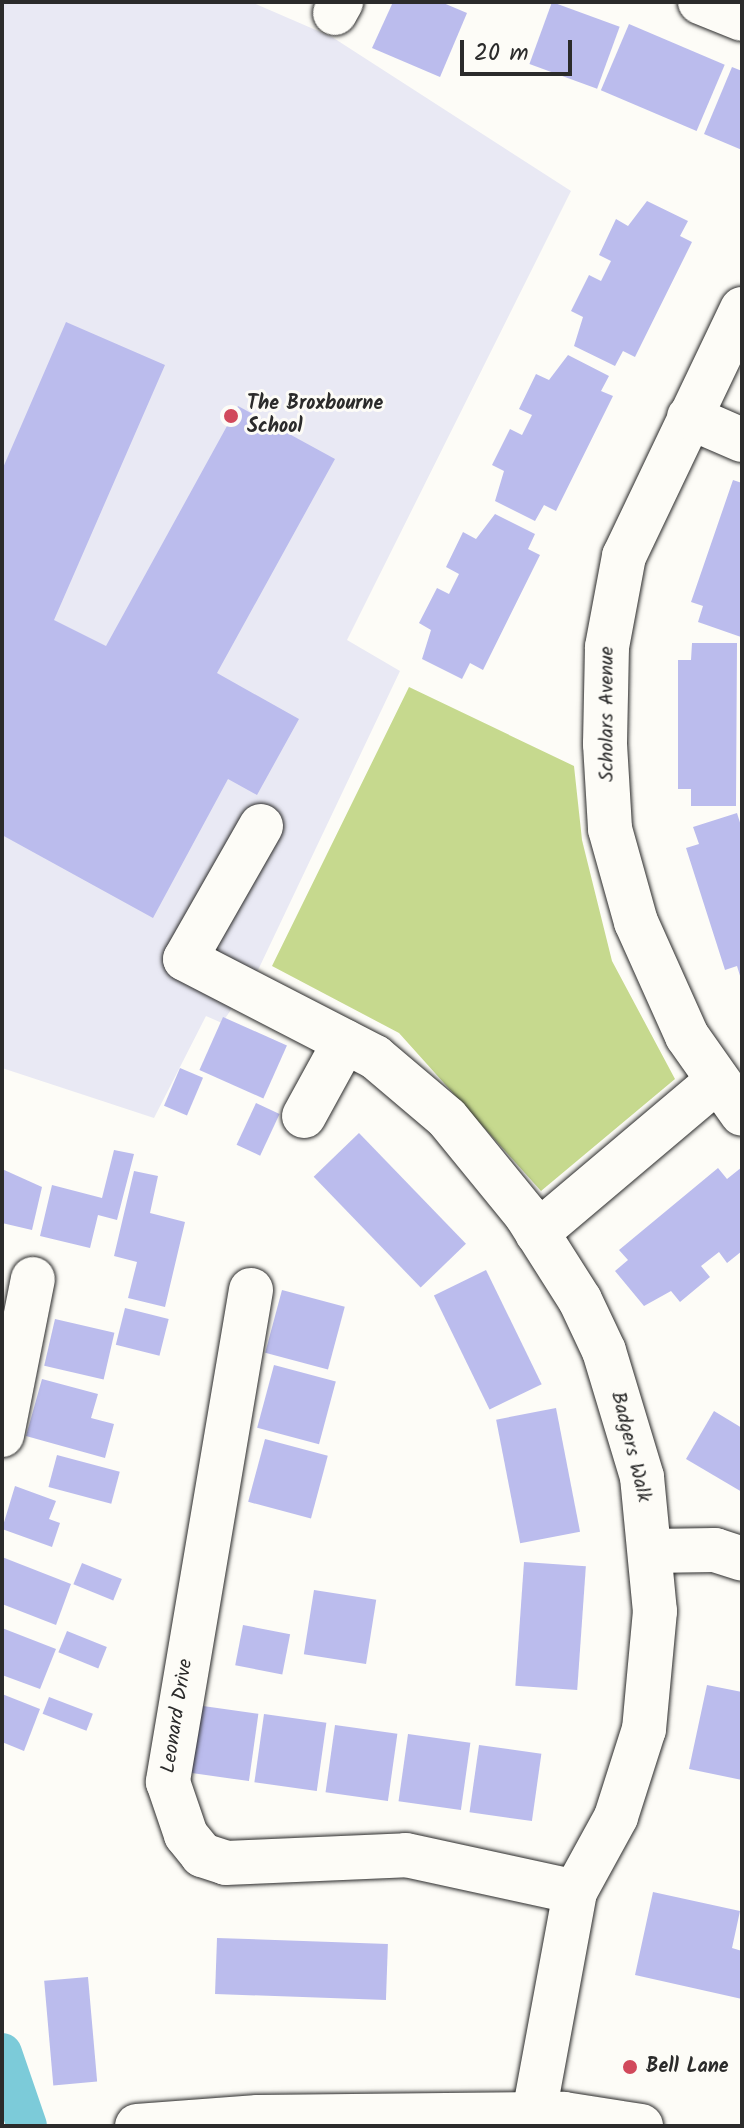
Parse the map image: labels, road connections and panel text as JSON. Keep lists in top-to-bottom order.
{
  "streets": {
    "street": ["Scholars Avenue", "Badgers Walk", "Leonard Drive"]
  },
  "crossings": [
    ["Badgers Walk", "Leonard Drive"]
  ],
  "places": ["The Broxbourne School", "Bell Lane"],
  "scale_bar": "20 m"
}
